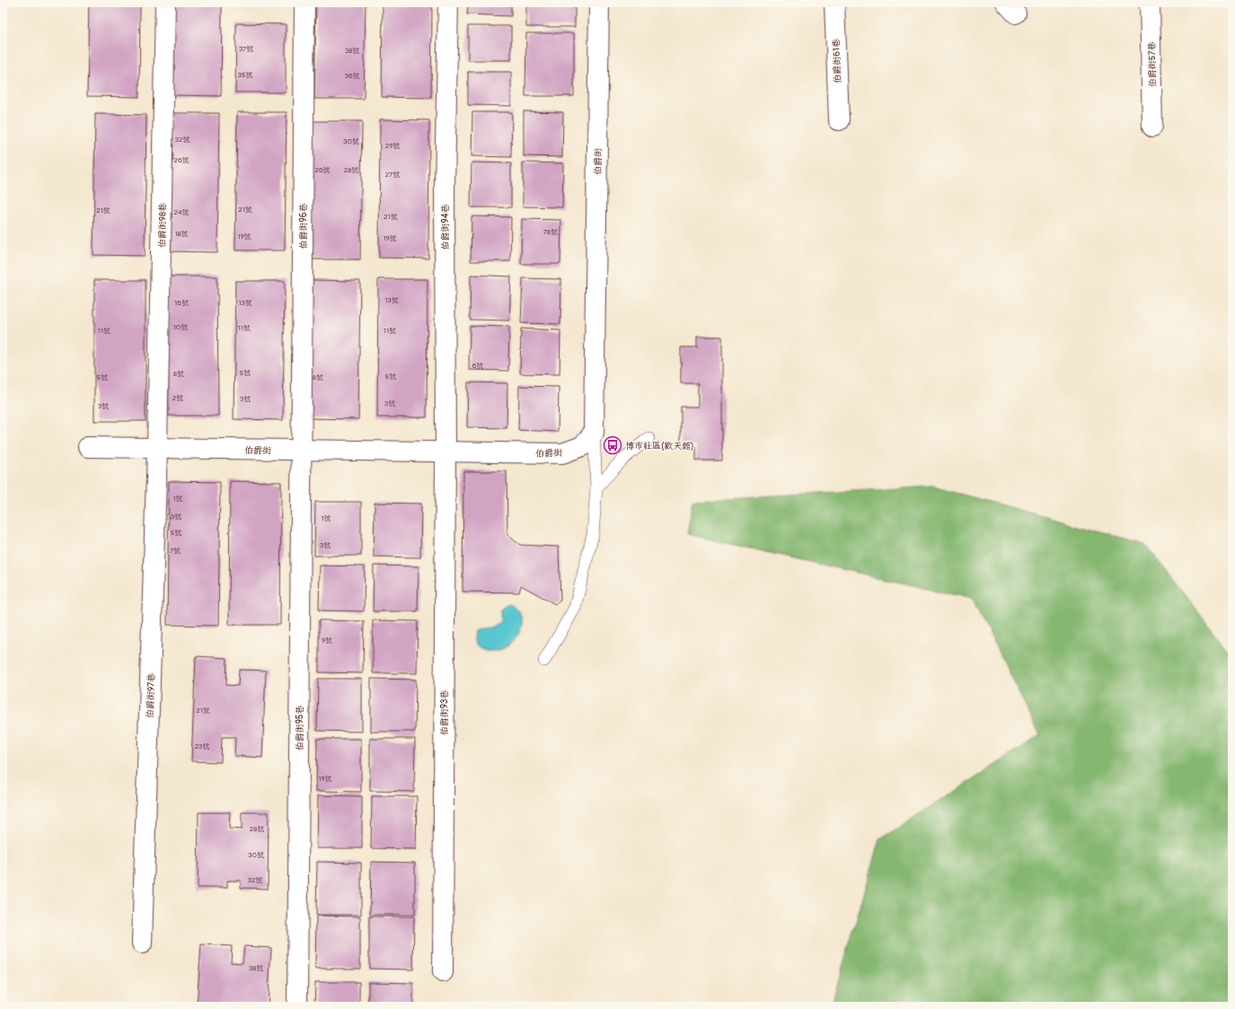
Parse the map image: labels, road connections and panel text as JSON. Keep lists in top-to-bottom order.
{
  "streets": {
    "street": [
      "伯爵街61巷",
      "伯爵街57巷",
      "伯爵街",
      "伯爵街98巷",
      "伯爵街96巷",
      "伯爵街94巷",
      "伯爵街97巷",
      "伯爵街93巷",
      "伯爵街95巷"
    ]
  },
  "crossings": [
    ["伯爵街", "伯爵街98巷"],
    ["伯爵街", "伯爵街96巷"],
    ["伯爵街", "伯爵街94巷"],
    ["伯爵街", "伯爵街97巷"],
    ["伯爵街", "伯爵街93巷"],
    ["伯爵街", "伯爵街95巷"],
    ["伯爵街98巷", "伯爵街97巷"],
    ["伯爵街96巷", "伯爵街95巷"],
    ["伯爵街94巷", "伯爵街93巷"]
  ],
  "places": {
    "bus stop": ["博市社區(歡天館)"]
  },
  "house_numbers": [
    "37號",
    "38號",
    "35號",
    "36號",
    "32號",
    "30號",
    "29號",
    "26號",
    "26號",
    "28號",
    "27號",
    "21號",
    "21號",
    "24號",
    "21號",
    "78號",
    "18號",
    "19號",
    "19號",
    "13號",
    "16號",
    "13號",
    "10號",
    "11號",
    "11號",
    "11號",
    "6號",
    "5號",
    "8號",
    "5號",
    "5號",
    "8號",
    "2號",
    "3號",
    "3號",
    "3號",
    "1號",
    "3號",
    "1號",
    "5號",
    "3號",
    "7號",
    "9號",
    "21號",
    "23號",
    "19號",
    "28號",
    "30號",
    "32號",
    "38號"
  ]
}
